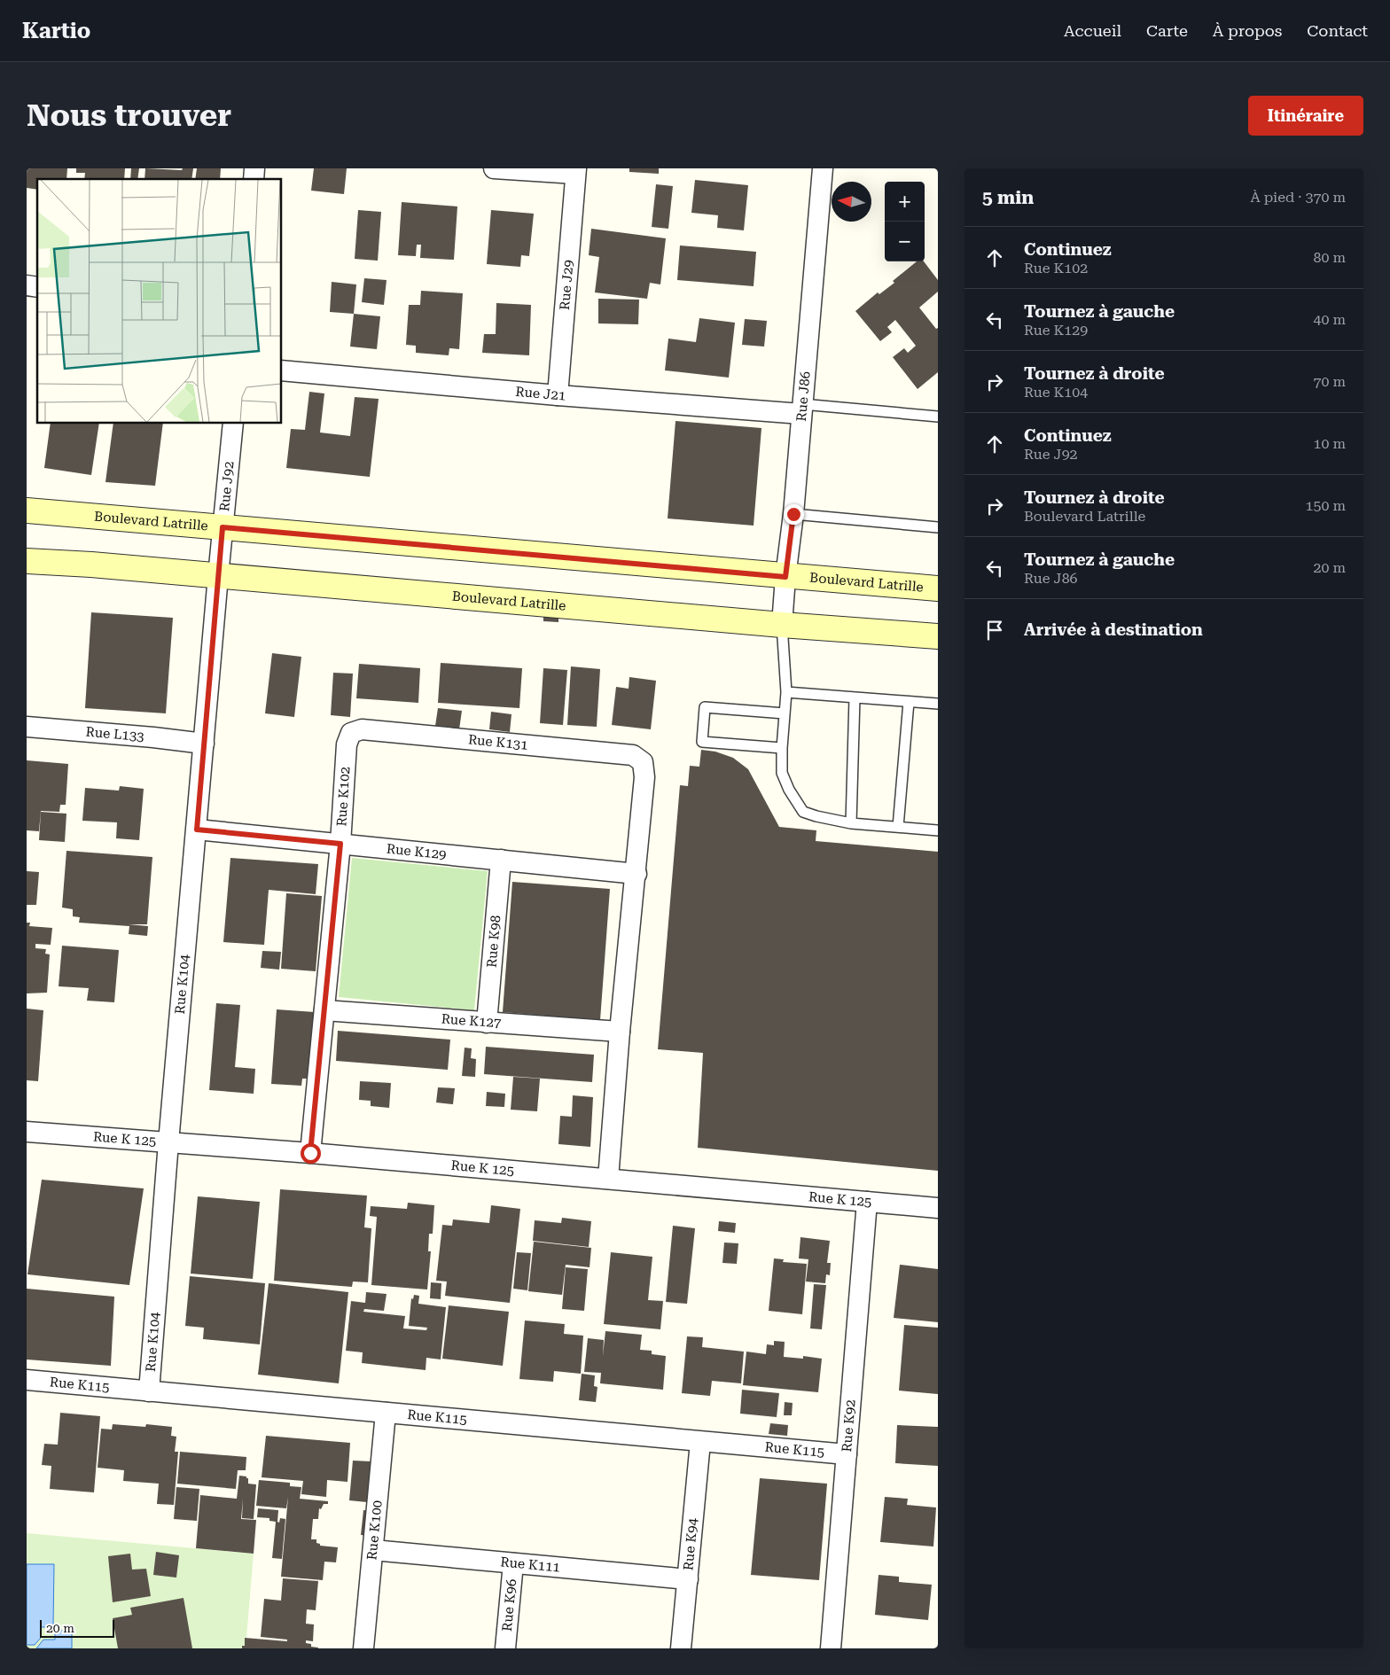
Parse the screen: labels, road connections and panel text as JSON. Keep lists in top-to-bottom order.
{
  "streets": {
    "main road": ["Boulevard Latrille"],
    "street": [
      "Rue J29",
      "Rue J21",
      "Rue J86",
      "Rue J92",
      "Rue L133",
      "Rue K131",
      "Rue K102",
      "Rue K129",
      "Rue K98",
      "Rue K104",
      "Rue K127",
      "Rue K 125",
      "Rue K115",
      "Rue K92",
      "Rue K100",
      "Rue K94",
      "Rue K111",
      "Rue K96"
    ]
  },
  "crossings": [
    ["Rue J29", "Rue J21"],
    ["Rue J21", "Rue J86"],
    ["Rue J86", "Boulevard Latrille"],
    ["Rue J92", "Boulevard Latrille"],
    ["Rue J92", "Rue K104"],
    ["Boulevard Latrille", "Rue K104"],
    ["Rue L133", "Rue K104"],
    ["Rue K131", "Rue K102"],
    ["Rue K131", "Rue K129"],
    ["Rue K102", "Rue K129"],
    ["Rue K102", "Rue K127"],
    ["Rue K102", "Rue K 125"],
    ["Rue K129", "Rue K98"],
    ["Rue K129", "Rue K104"],
    ["Rue K98", "Rue K127"],
    ["Rue K104", "Rue K 125"],
    ["Rue K104", "Rue K115"],
    ["Rue K 125", "Rue K92"],
    ["Rue K115", "Rue K92"],
    ["Rue K115", "Rue K100"],
    ["Rue K115", "Rue K94"],
    ["Rue K100", "Rue K111"],
    ["Rue K94", "Rue K111"],
    ["Rue K111", "Rue K96"]
  ],
  "scale_bar": "20 m",
  "north": "left",
  "page": {
    "header": "Kartio",
    "nav": [
      "Accueil",
      "Carte",
      "À propos",
      "Contact"
    ],
    "buttons": "Itinéraire",
    "title": "Nous trouver",
    "heading": ["5 min", "À pied · 370 m"],
    "map_buttons": ["+", "−"],
    "list": [
      ["Continuez", "Rue K102", "80 m"],
      ["Tournez à gauche", "Rue K129", "40 m"],
      ["Tournez à droite", "Rue K104", "70 m"],
      ["Continuez", "Rue J92", "10 m"],
      ["Tournez à droite", "Boulevard Latrille", "150 m"],
      ["Tournez à gauche", "Rue J86", "20 m"],
      "Arrivée à destination"
    ],
    "scale": "20 m"
  }
}
